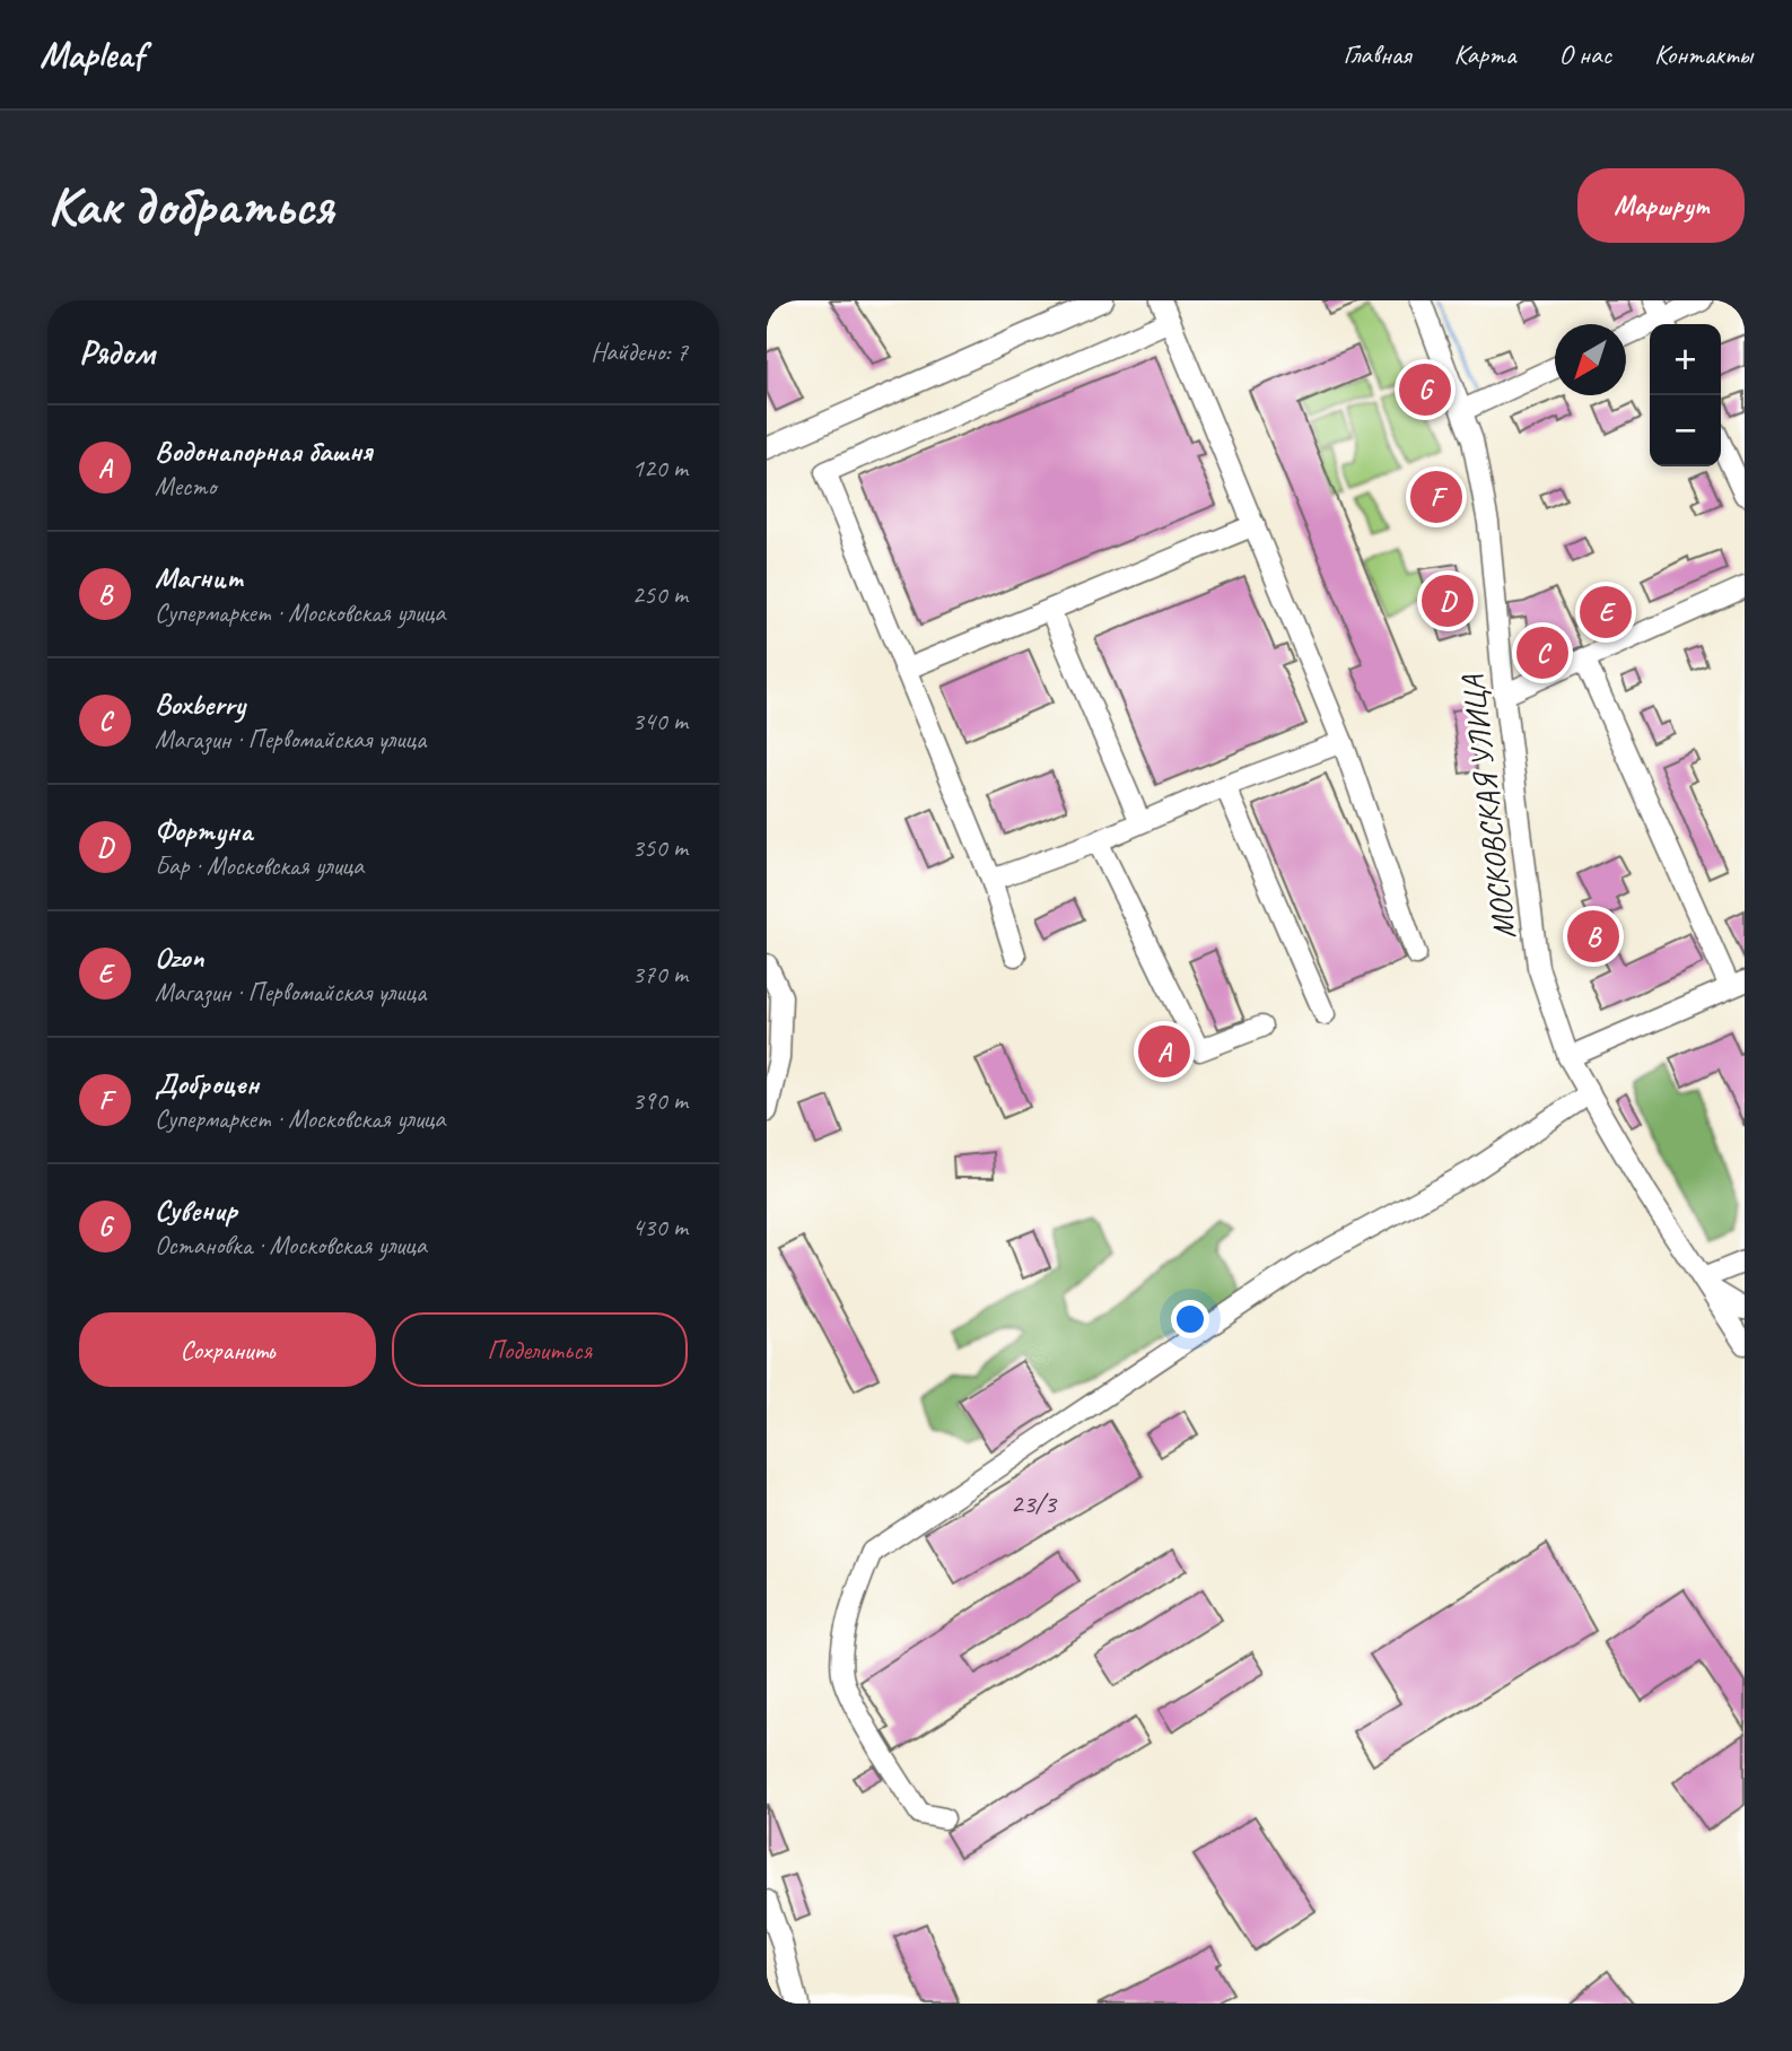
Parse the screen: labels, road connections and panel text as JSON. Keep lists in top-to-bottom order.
{
  "streets": {
    "street": ["МОСКОВСКАЯ УЛИЦА"]
  },
  "house_numbers": ["23/3"],
  "north": "bottom left",
  "page": {
    "header": "Mapleaf",
    "nav": [
      "Главная",
      "Карта",
      "О нас",
      "Контакты"
    ],
    "buttons": [
      "Маршрут",
      ["Сохранить", "Поделиться"]
    ],
    "title": "Как добраться",
    "heading": ["Рядом", "Найдено: 7"],
    "map_buttons": ["+", "−"],
    "pins": [
      "G",
      "F",
      "D",
      "E",
      "C",
      "B",
      "A"
    ],
    "list": [
      {
        "mark": "A",
        "name": "Водонапорная башня",
        "note": "Место",
        "value": "120 m"
      },
      {
        "mark": "B",
        "name": "Магнит",
        "note": "Супермаркет · Московская улица",
        "value": "250 m"
      },
      {
        "mark": "C",
        "name": "Boxberry",
        "note": "Магазин · Первомайская улица",
        "value": "340 m"
      },
      {
        "mark": "D",
        "name": "Фортуна",
        "note": "Бар · Московская улица",
        "value": "350 m"
      },
      {
        "mark": "E",
        "name": "Ozon",
        "note": "Магазин · Первомайская улица",
        "value": "370 m"
      },
      {
        "mark": "F",
        "name": "Доброцен",
        "note": "Супермаркет · Московская улица",
        "value": "390 m"
      },
      {
        "mark": "G",
        "name": "Сувенир",
        "note": "Остановка · Московская улица",
        "value": "430 m"
      }
    ]
  }
}
